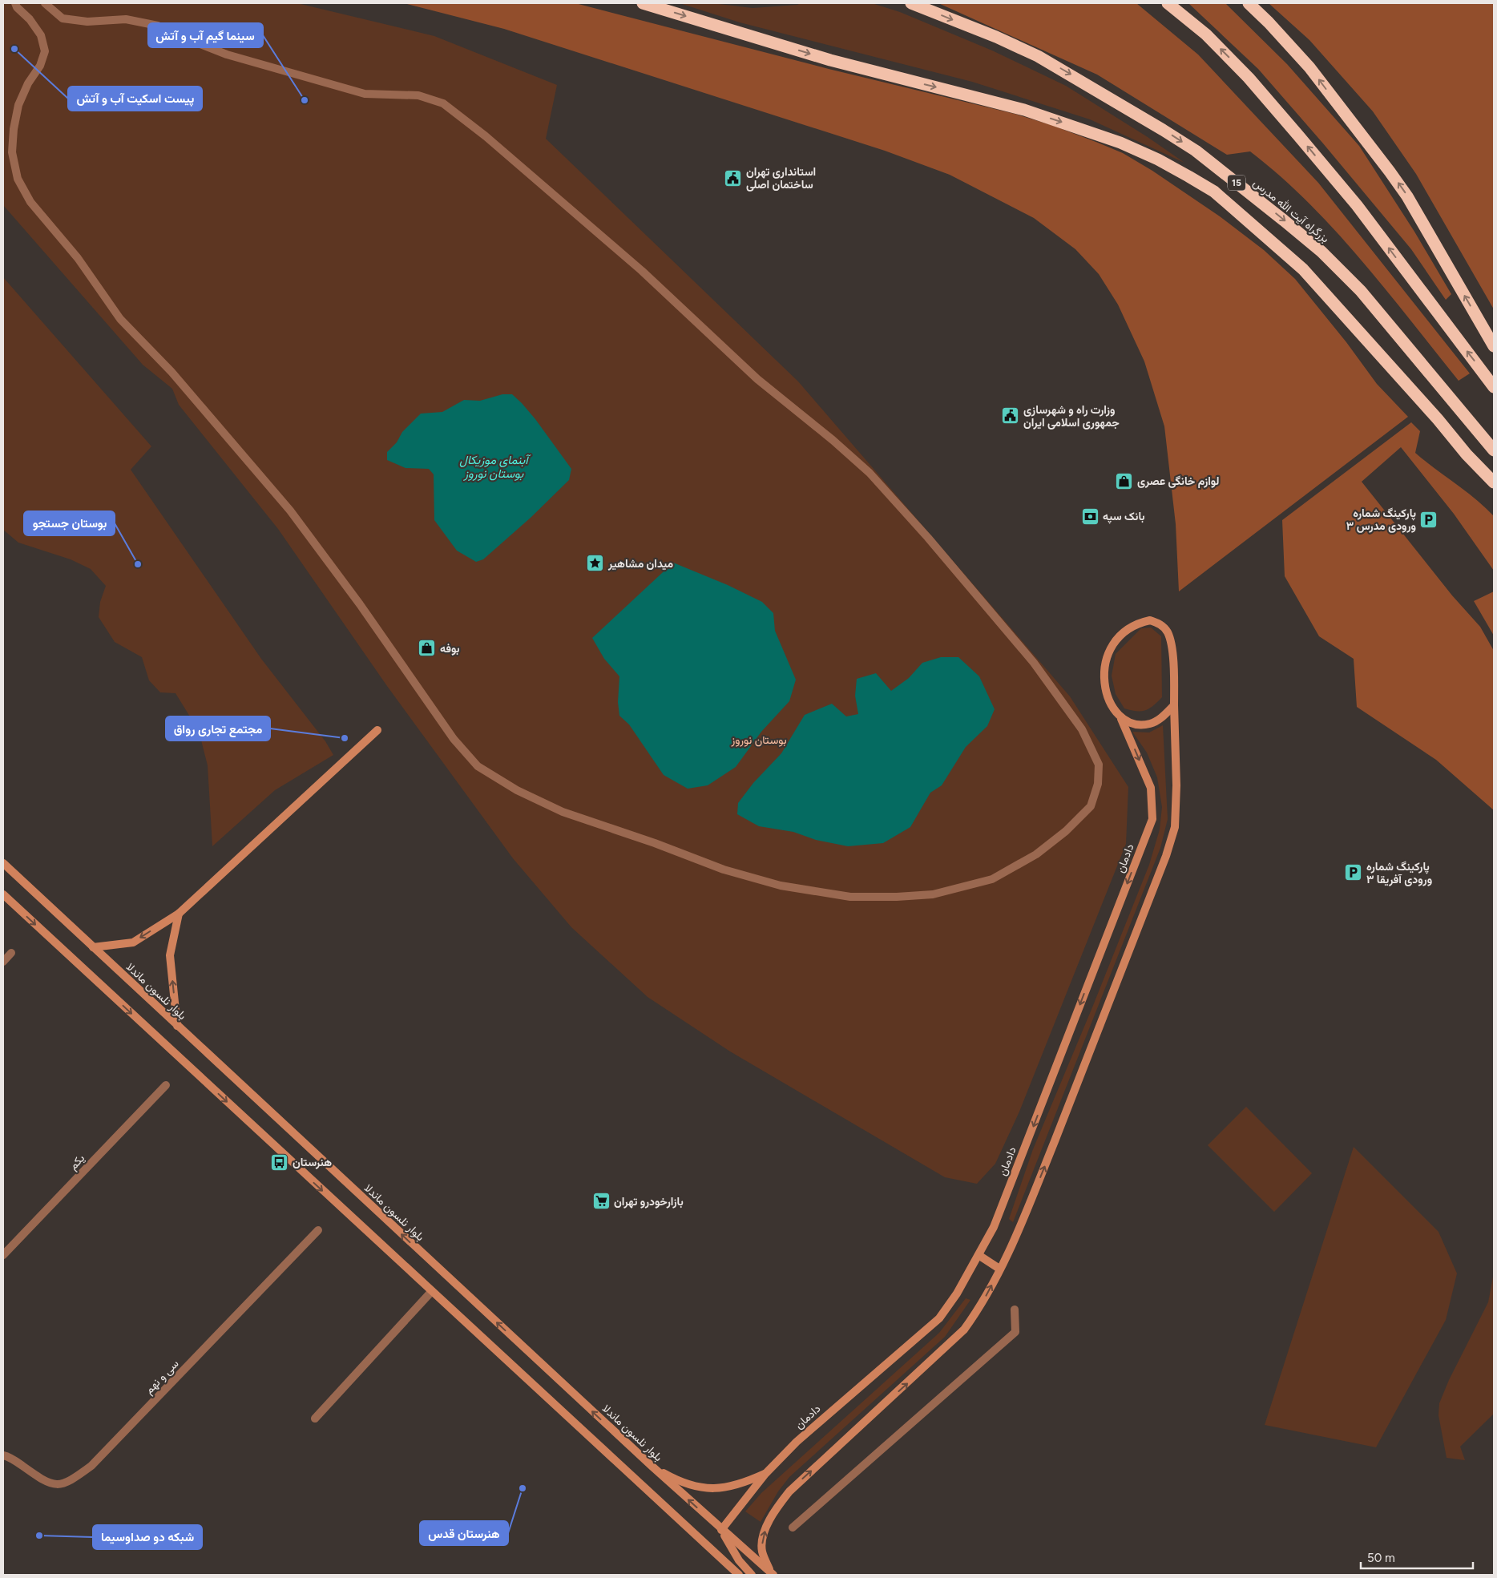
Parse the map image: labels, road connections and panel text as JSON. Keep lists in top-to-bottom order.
{
  "streets": {
    "highway": ["15", "بزرگراه آیت الله مدرس"],
    "street": [
      "دادمان",
      "بلوار نلسون ماندلا",
      "یکم",
      "سی و نهم"
    ]
  },
  "crossings": [
    ["دادمان", "بلوار نلسون ماندلا"]
  ],
  "water": ["آبنمای موزیکال بوستان نوروز"],
  "parks": ["بوستان نوروز"],
  "places": {
    "other": [
      "پیست اسکیت آب و آتش",
      "سینما گیم آب و آتش",
      "بوستان جستجو",
      "مجتمع تجاری رواق",
      "هنرستان قدس",
      "شبکه دو صداوسیما"
    ],
    "public building": ["استانداری تهران ساختمان اصلی", "وزارت راه و شهرسازی جمهوری اسلامی ایران"],
    "shop": ["لوازم خانگی عصری", "بوفه"],
    "bank": ["بانک سپه"],
    "parking": ["پارکینگ شماره ۳ ورودی مدرس", "پارکینگ شماره ۳ ورودی آفریقا"],
    "place": ["میدان مشاهیر"],
    "bus stop": ["هنرستان"],
    "supermarket": ["بازارخودرو تهران"]
  },
  "scale_bar": "50 m"
}
